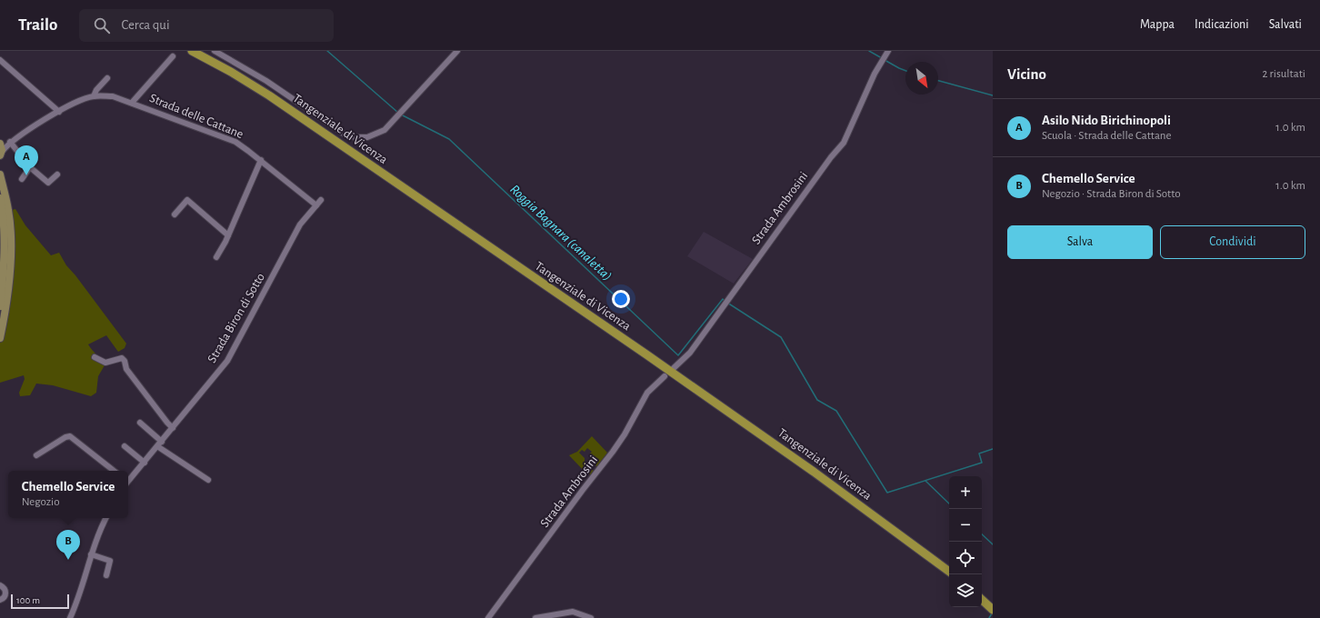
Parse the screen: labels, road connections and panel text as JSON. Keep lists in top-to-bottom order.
{
  "streets": {
    "highway": ["Tangenziale di Vicenza"],
    "street": ["Strada delle Cattane", "Strada Ambrosini", "Strada Biron di Sotto"]
  },
  "crossings": [
    ["Strada delle Cattane", "Strada Biron di Sotto"]
  ],
  "water": ["Roggia Bagnara (canaletta)"],
  "scale_bar": "100 m",
  "north": "bottom right",
  "page": {
    "header": "Trailo",
    "search": "Cerca qui",
    "nav": ["Mappa", "Indicazioni", "Salvati"],
    "heading": ["Vicino", "2 risultati"],
    "list": [
      {
        "mark": "A",
        "name": "Asilo Nido Birichinopoli",
        "note": "Scuola · Strada delle Cattane",
        "value": "1.0 km"
      },
      {
        "mark": "B",
        "name": "Chemello Service",
        "note": "Negozio · Strada Biron di Sotto",
        "value": "1.0 km"
      }
    ],
    "pins": ["A", "B"],
    "buttons": ["Salva", "Condividi"],
    "popup": ["Chemello Service", "Negozio"],
    "map_buttons": ["+", "−"],
    "scale": "100 m"
  }
}
